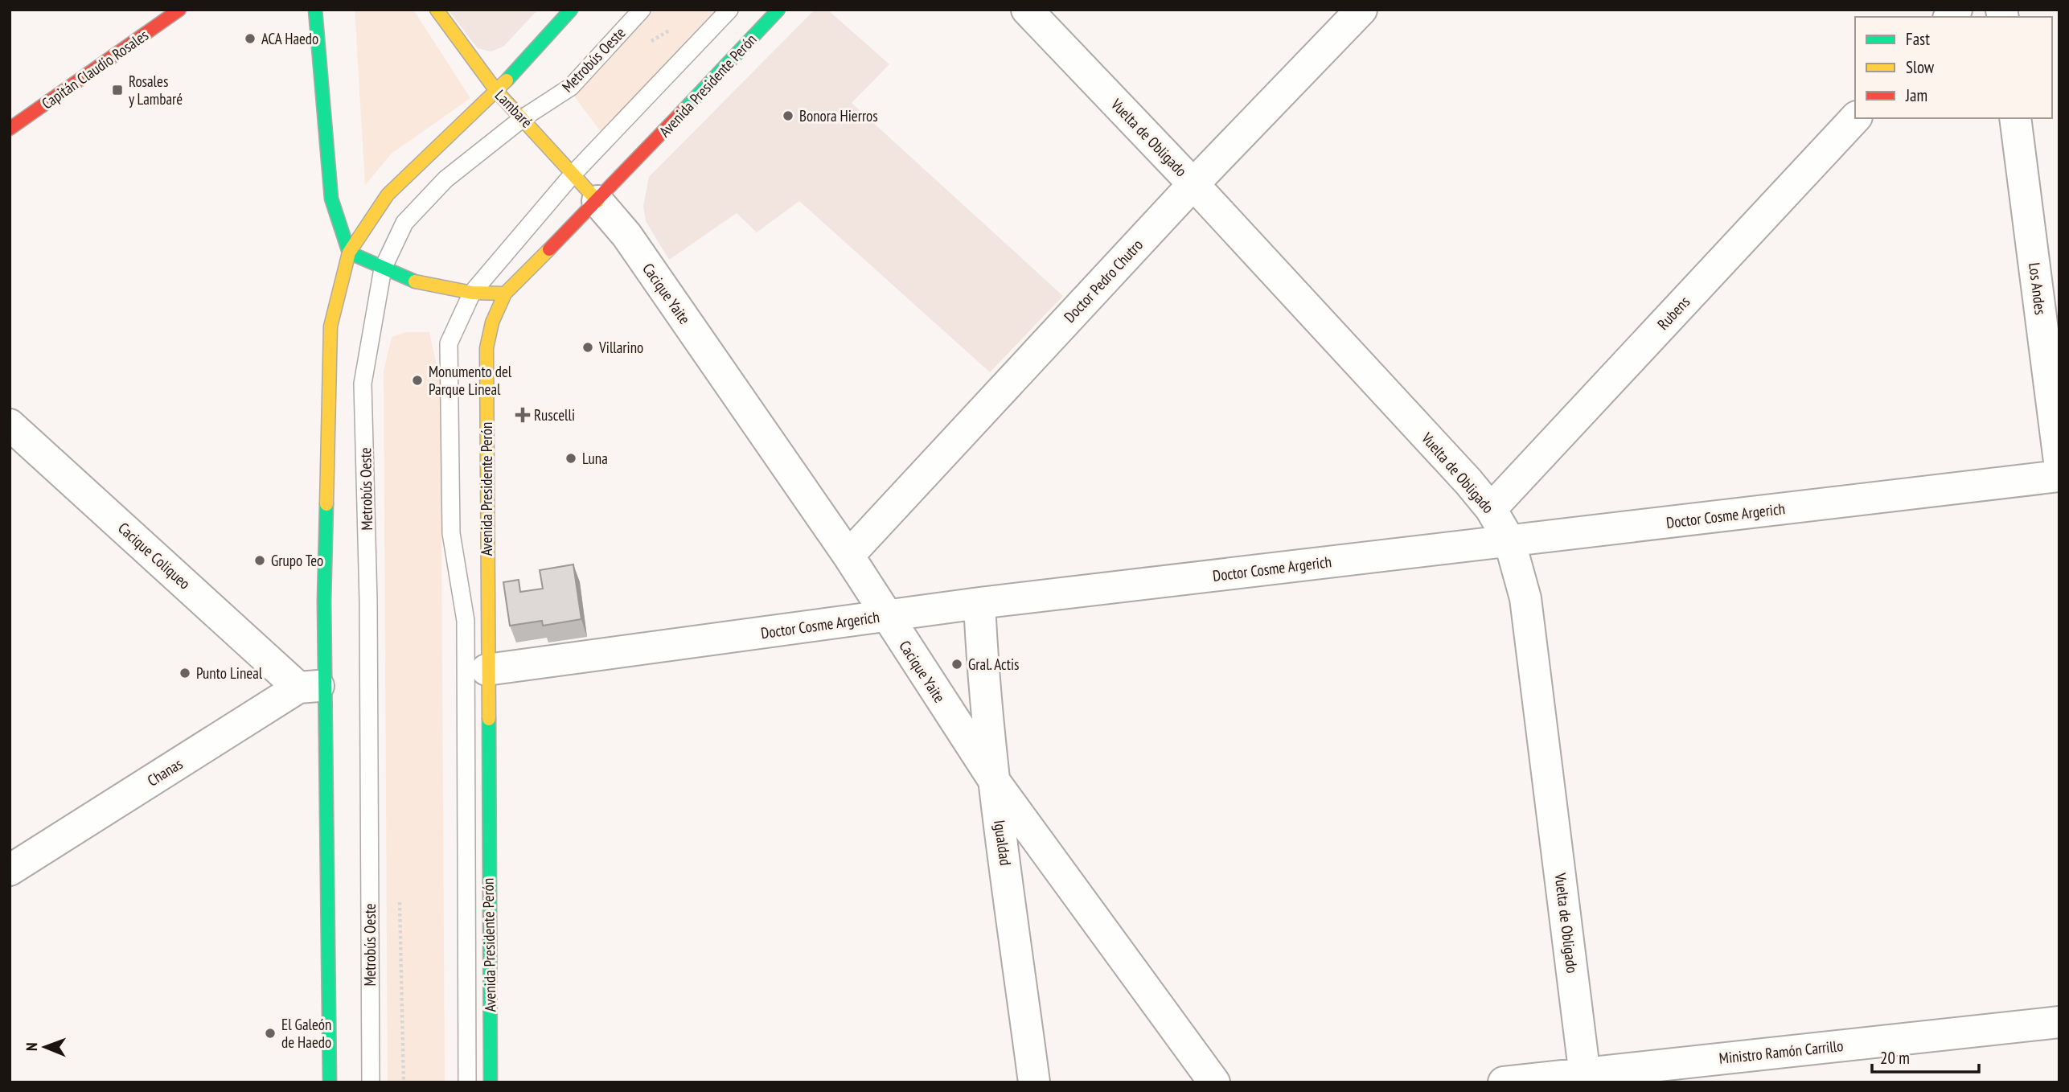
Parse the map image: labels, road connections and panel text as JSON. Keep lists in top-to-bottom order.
{
  "streets": {
    "main road": ["Capitán Claudio Rosales", "Avenida Presidente Perón", "Lambaré"],
    "street": [
      "Vuelta de Obligado",
      "Doctor Pedro Chutro",
      "Los Andes",
      "Cacique Yaite",
      "Rubens",
      "Doctor Cosme Argerich",
      "Cacique Coliqueo",
      "Chanas",
      "Igualdad",
      "Ministro Ramón Carrillo"
    ],
    "lane": ["Metrobús Oeste"]
  },
  "crossings": [
    ["Metrobús Oeste", "Lambaré"],
    ["Avenida Presidente Perón", "Lambaré"],
    ["Avenida Presidente Perón", "Cacique Yaite"],
    ["Avenida Presidente Perón", "Doctor Cosme Argerich"],
    ["Lambaré", "Cacique Yaite"],
    ["Vuelta de Obligado", "Doctor Pedro Chutro"],
    ["Vuelta de Obligado", "Rubens"],
    ["Vuelta de Obligado", "Doctor Cosme Argerich"],
    ["Vuelta de Obligado", "Ministro Ramón Carrillo"],
    ["Doctor Pedro Chutro", "Cacique Yaite"],
    ["Cacique Yaite", "Doctor Cosme Argerich"],
    ["Cacique Yaite", "Igualdad"],
    ["Doctor Cosme Argerich", "Igualdad"],
    ["Cacique Coliqueo", "Chanas"]
  ],
  "places": {
    "other": [
      "ACA Haedo",
      "Bonora Hierros",
      "Villarino",
      "Monumento del Parque Lineal",
      "Luna",
      "Grupo Teo",
      "Gral. Actis",
      "Punto Lineal",
      "El Galeón de Haedo"
    ],
    "transit": ["Rosales y Lambaré"],
    "health": ["Ruscelli"]
  },
  "legend": ["Fast", "Slow", "Jam"],
  "scale_bar": "20 m",
  "north": "left"
}
